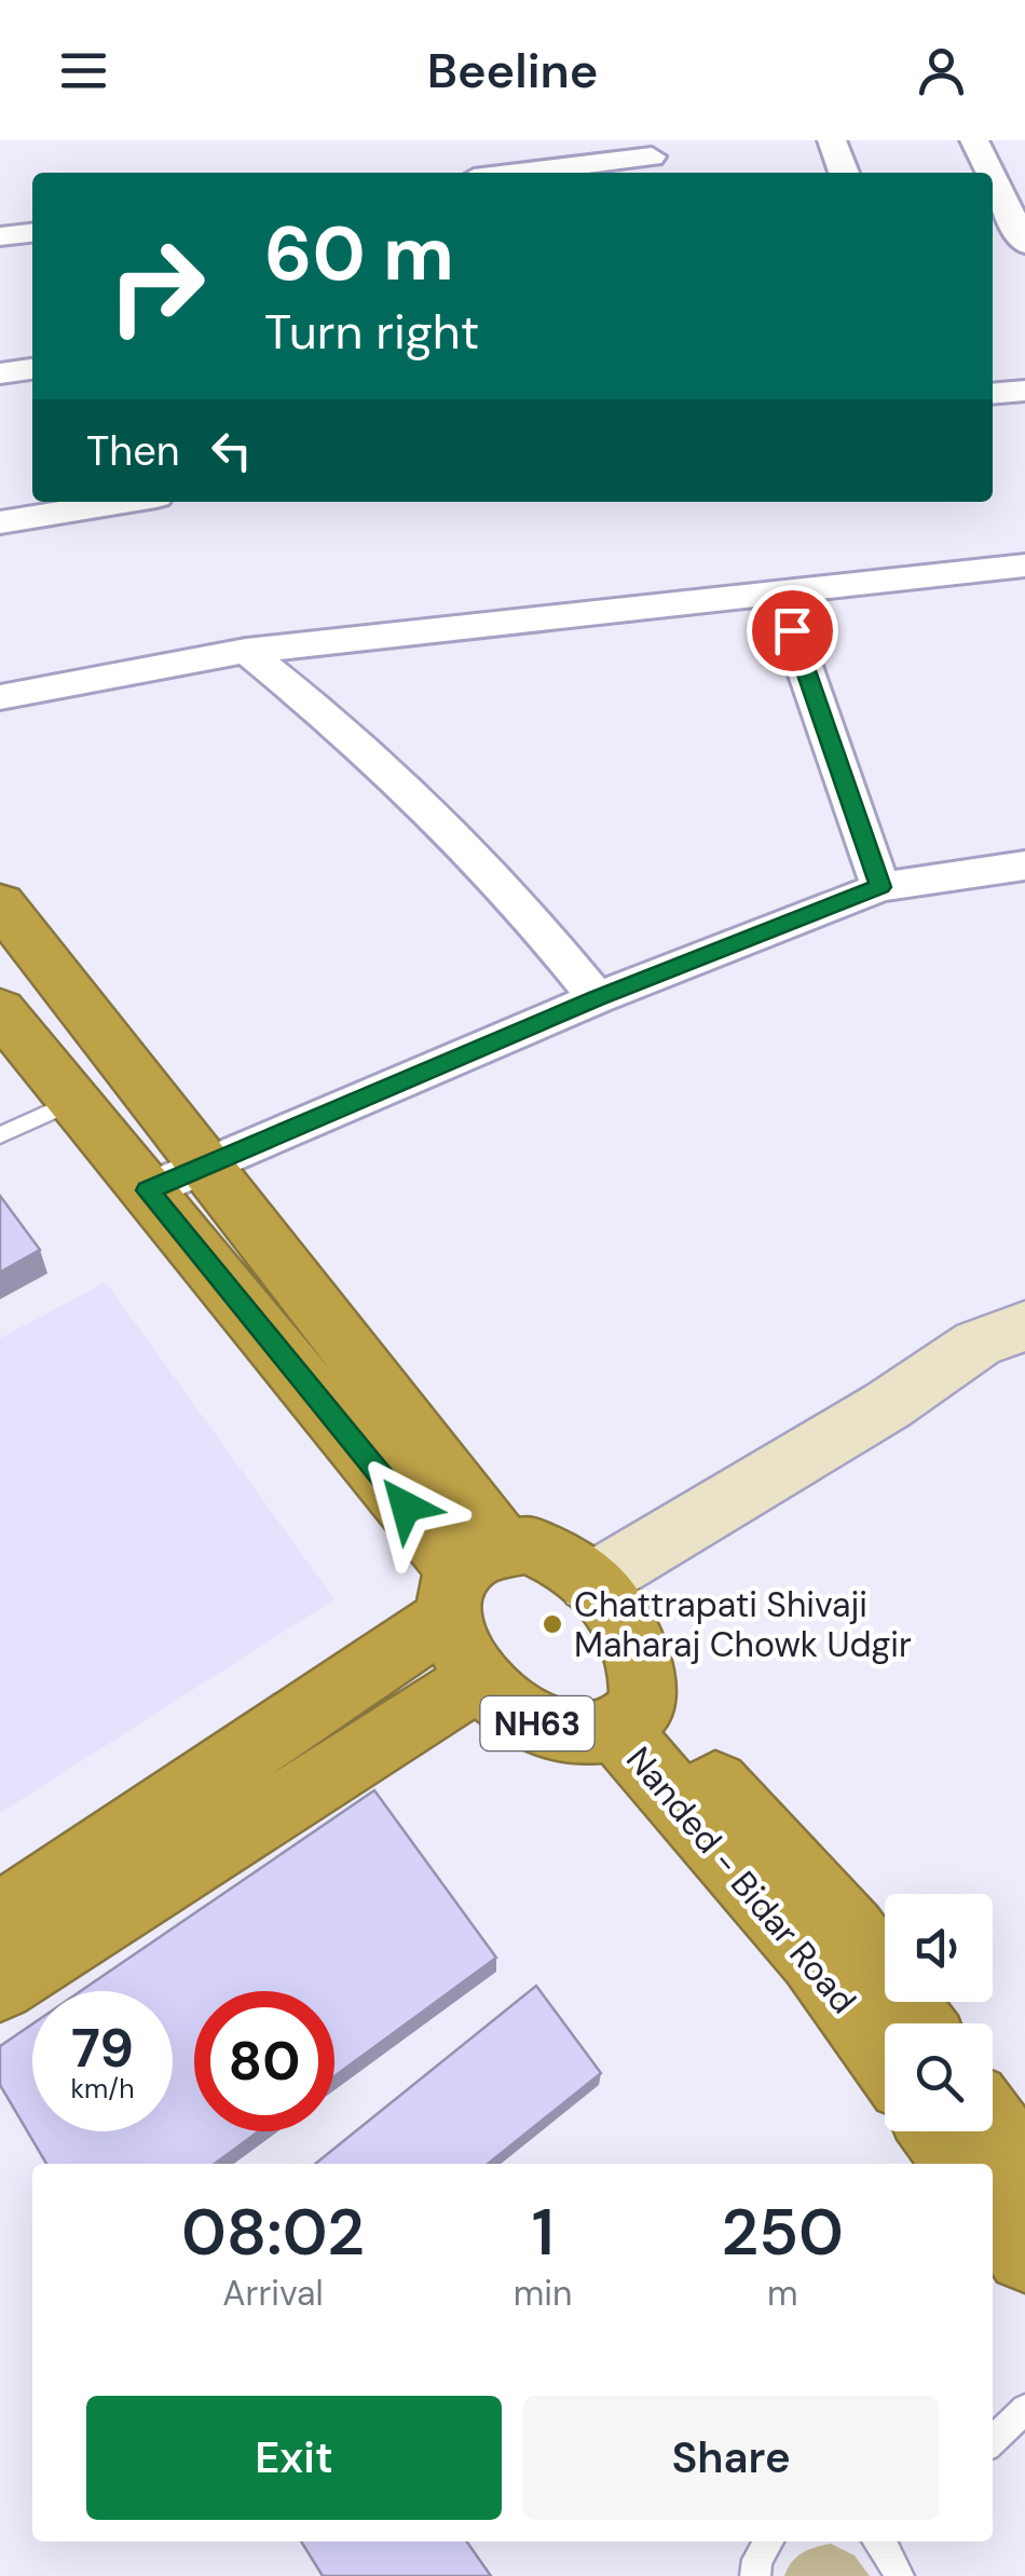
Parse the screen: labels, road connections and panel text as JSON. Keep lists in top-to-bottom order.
{
  "streets": {
    "highway": ["NH63", "Nanded - Bidar Road"]
  },
  "crossings": [
    ["NH63", "Nanded - Bidar Road"]
  ],
  "places": ["Chattrapati Shivaji Maharaj Chowk Udgir"],
  "page": {
    "header": "Beeline",
    "turn": ["60 m", "Turn right"],
    "then": "Then",
    "speed": "79 km/h",
    "limit": "80",
    "eta": [
      "08:02",
      "Arrival",
      "1",
      "min",
      "250",
      "m"
    ],
    "buttons": ["Exit", "Share"]
  }
}
